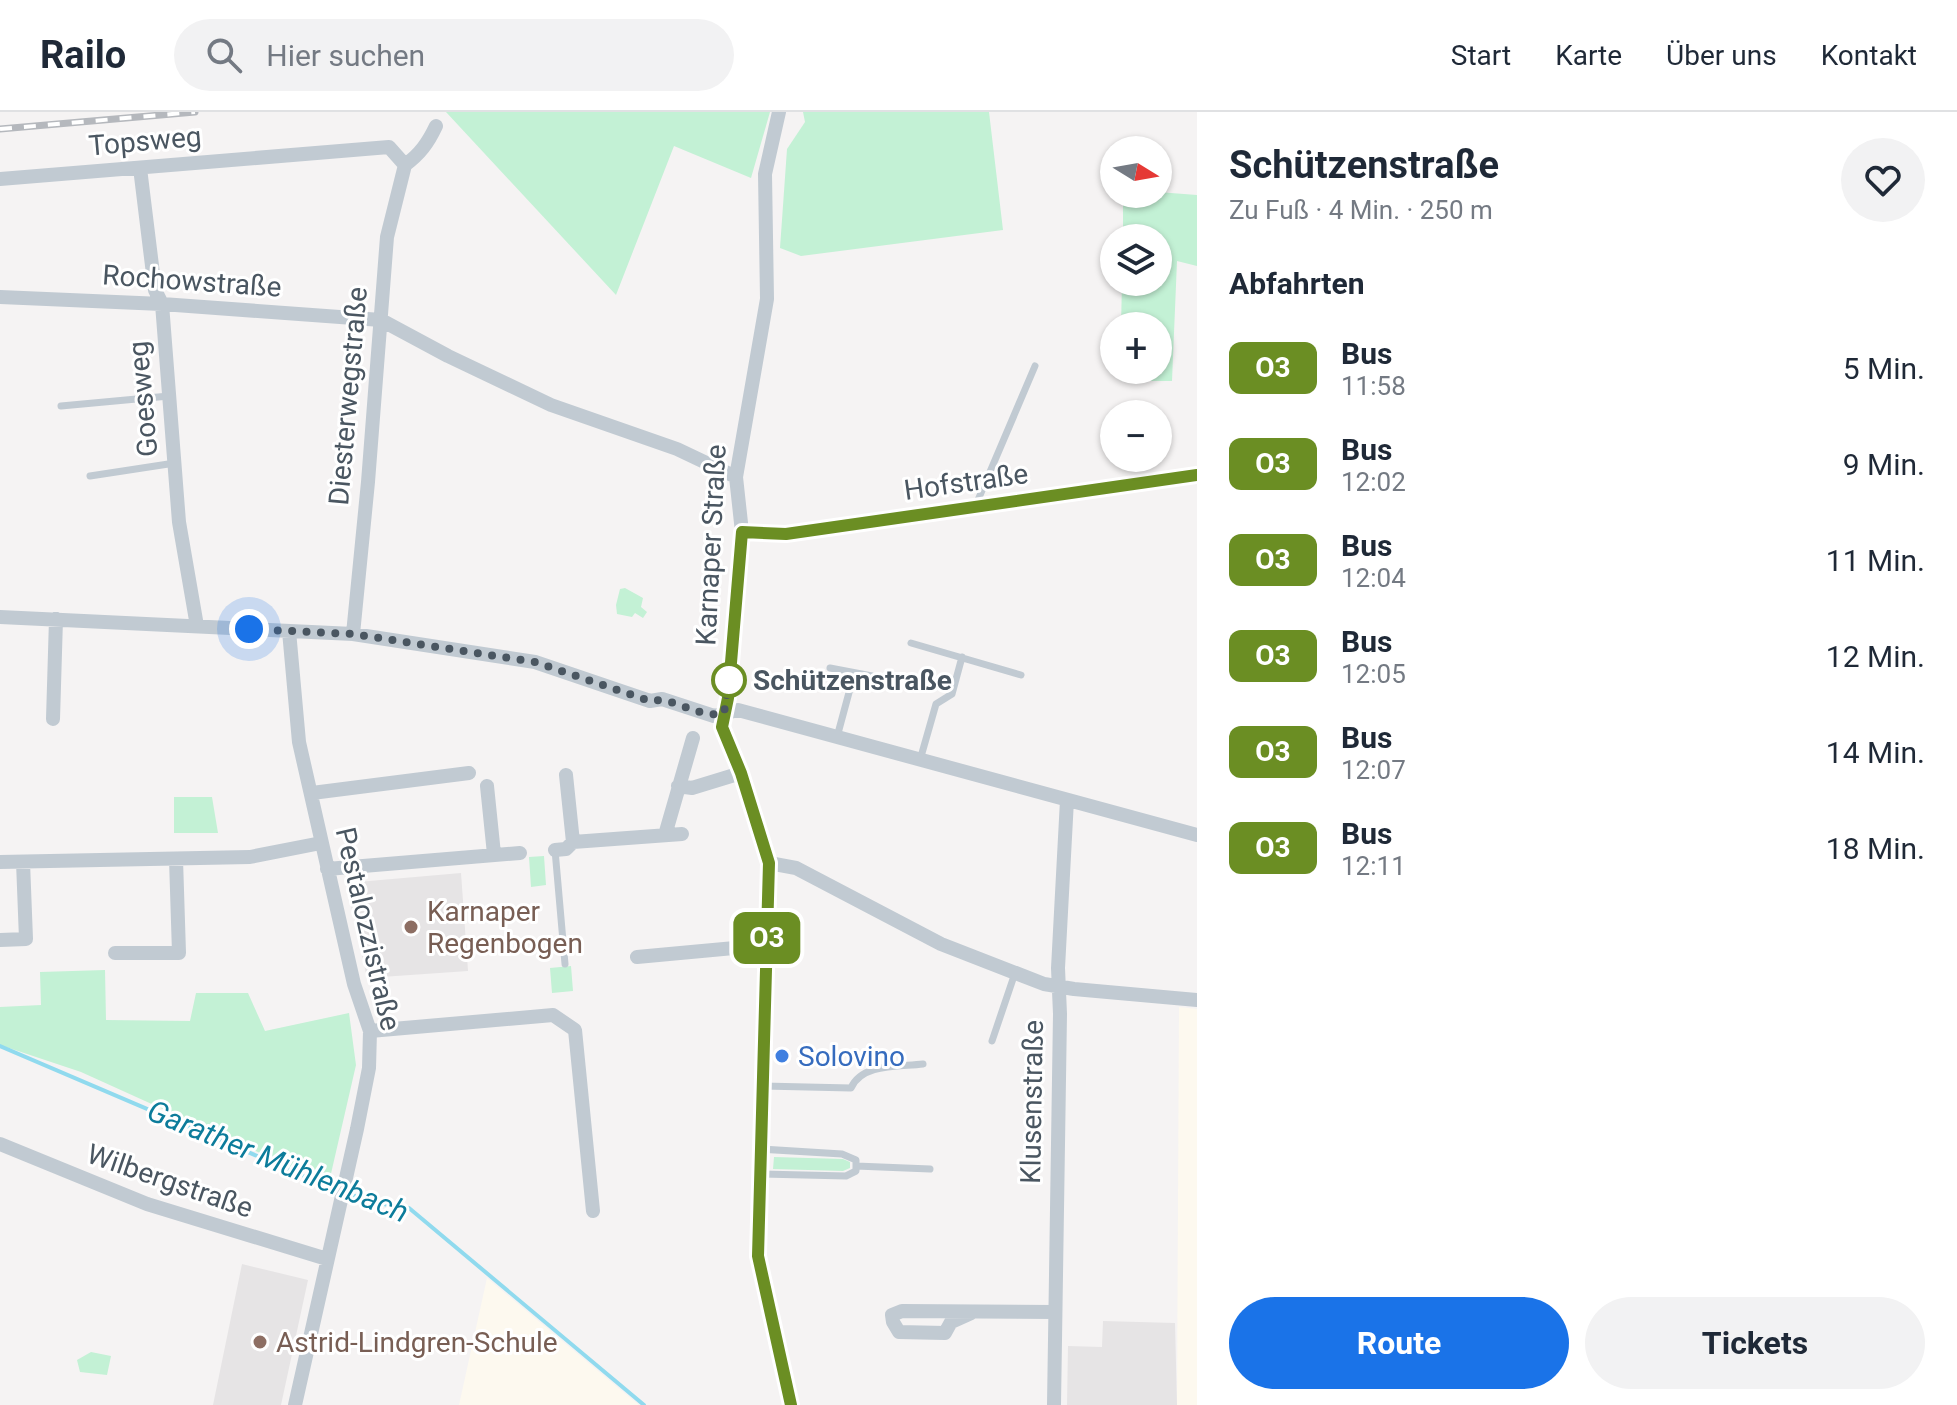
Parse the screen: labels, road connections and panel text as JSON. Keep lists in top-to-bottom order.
{
  "streets": {
    "street": [
      "Topsweg",
      "Rochowstraße",
      "Diesterwegstraße",
      "Goesweg",
      "Hofstraße",
      "Karnaper Straße",
      "Pestalozzistraße",
      "Klusenstraße",
      "Wilbergstraße"
    ]
  },
  "crossings": [
    ["Topsweg", "Diesterwegstraße"],
    ["Topsweg", "Goesweg"],
    ["Rochowstraße", "Diesterwegstraße"],
    ["Rochowstraße", "Goesweg"],
    ["Hofstraße", "Karnaper Straße"],
    ["Pestalozzistraße", "Wilbergstraße"]
  ],
  "water": ["Garather Mühlenbach"],
  "places": [
    "Schützenstraße",
    "Karnaper Regenbogen",
    "Solovino",
    "Astrid-Lindgren-Schule"
  ],
  "lines": ["bus line O3"],
  "north": "right",
  "page": {
    "header": "Railo",
    "search": "Hier suchen",
    "nav": [
      "Start",
      "Karte",
      "Über uns",
      "Kontakt"
    ],
    "on_map": "O3",
    "heading": [
      ["Schützenstraße", "Zu Fuß · 4 Min. · 250 m"],
      "Abfahrten"
    ],
    "map_buttons": ["+", "−"],
    "list": [
      {
        "mark": "O3",
        "name": "Bus",
        "note": "11:58",
        "value": "5 Min."
      },
      {
        "mark": "O3",
        "name": "Bus",
        "note": "12:02",
        "value": "9 Min."
      },
      {
        "mark": "O3",
        "name": "Bus",
        "note": "12:04",
        "value": "11 Min."
      },
      {
        "mark": "O3",
        "name": "Bus",
        "note": "12:05",
        "value": "12 Min."
      },
      {
        "mark": "O3",
        "name": "Bus",
        "note": "12:07",
        "value": "14 Min."
      },
      {
        "mark": "O3",
        "name": "Bus",
        "note": "12:11",
        "value": "18 Min."
      }
    ],
    "buttons": ["Route", "Tickets"]
  }
}
